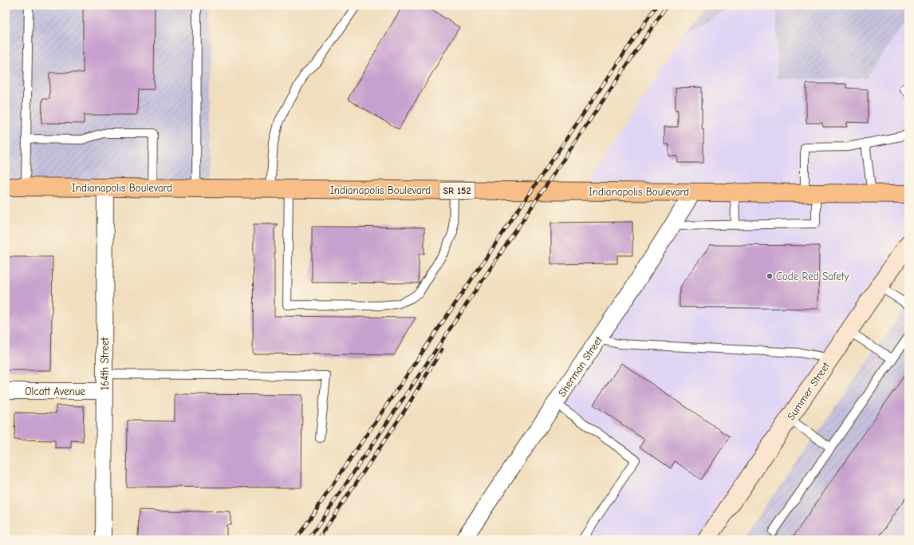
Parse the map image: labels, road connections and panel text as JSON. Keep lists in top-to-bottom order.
{
  "streets": {
    "main road": ["Indianapolis Boulevard", "SR 152"],
    "street": [
      "164th Street",
      "Sherman Street",
      "Olcott Avenue",
      "Summer Street"
    ]
  },
  "crossings": [
    ["Indianapolis Boulevard", "164th Street"],
    ["Indianapolis Boulevard", "Sherman Street"],
    ["164th Street", "Olcott Avenue"]
  ],
  "places": ["Code Red Safety"]
}
